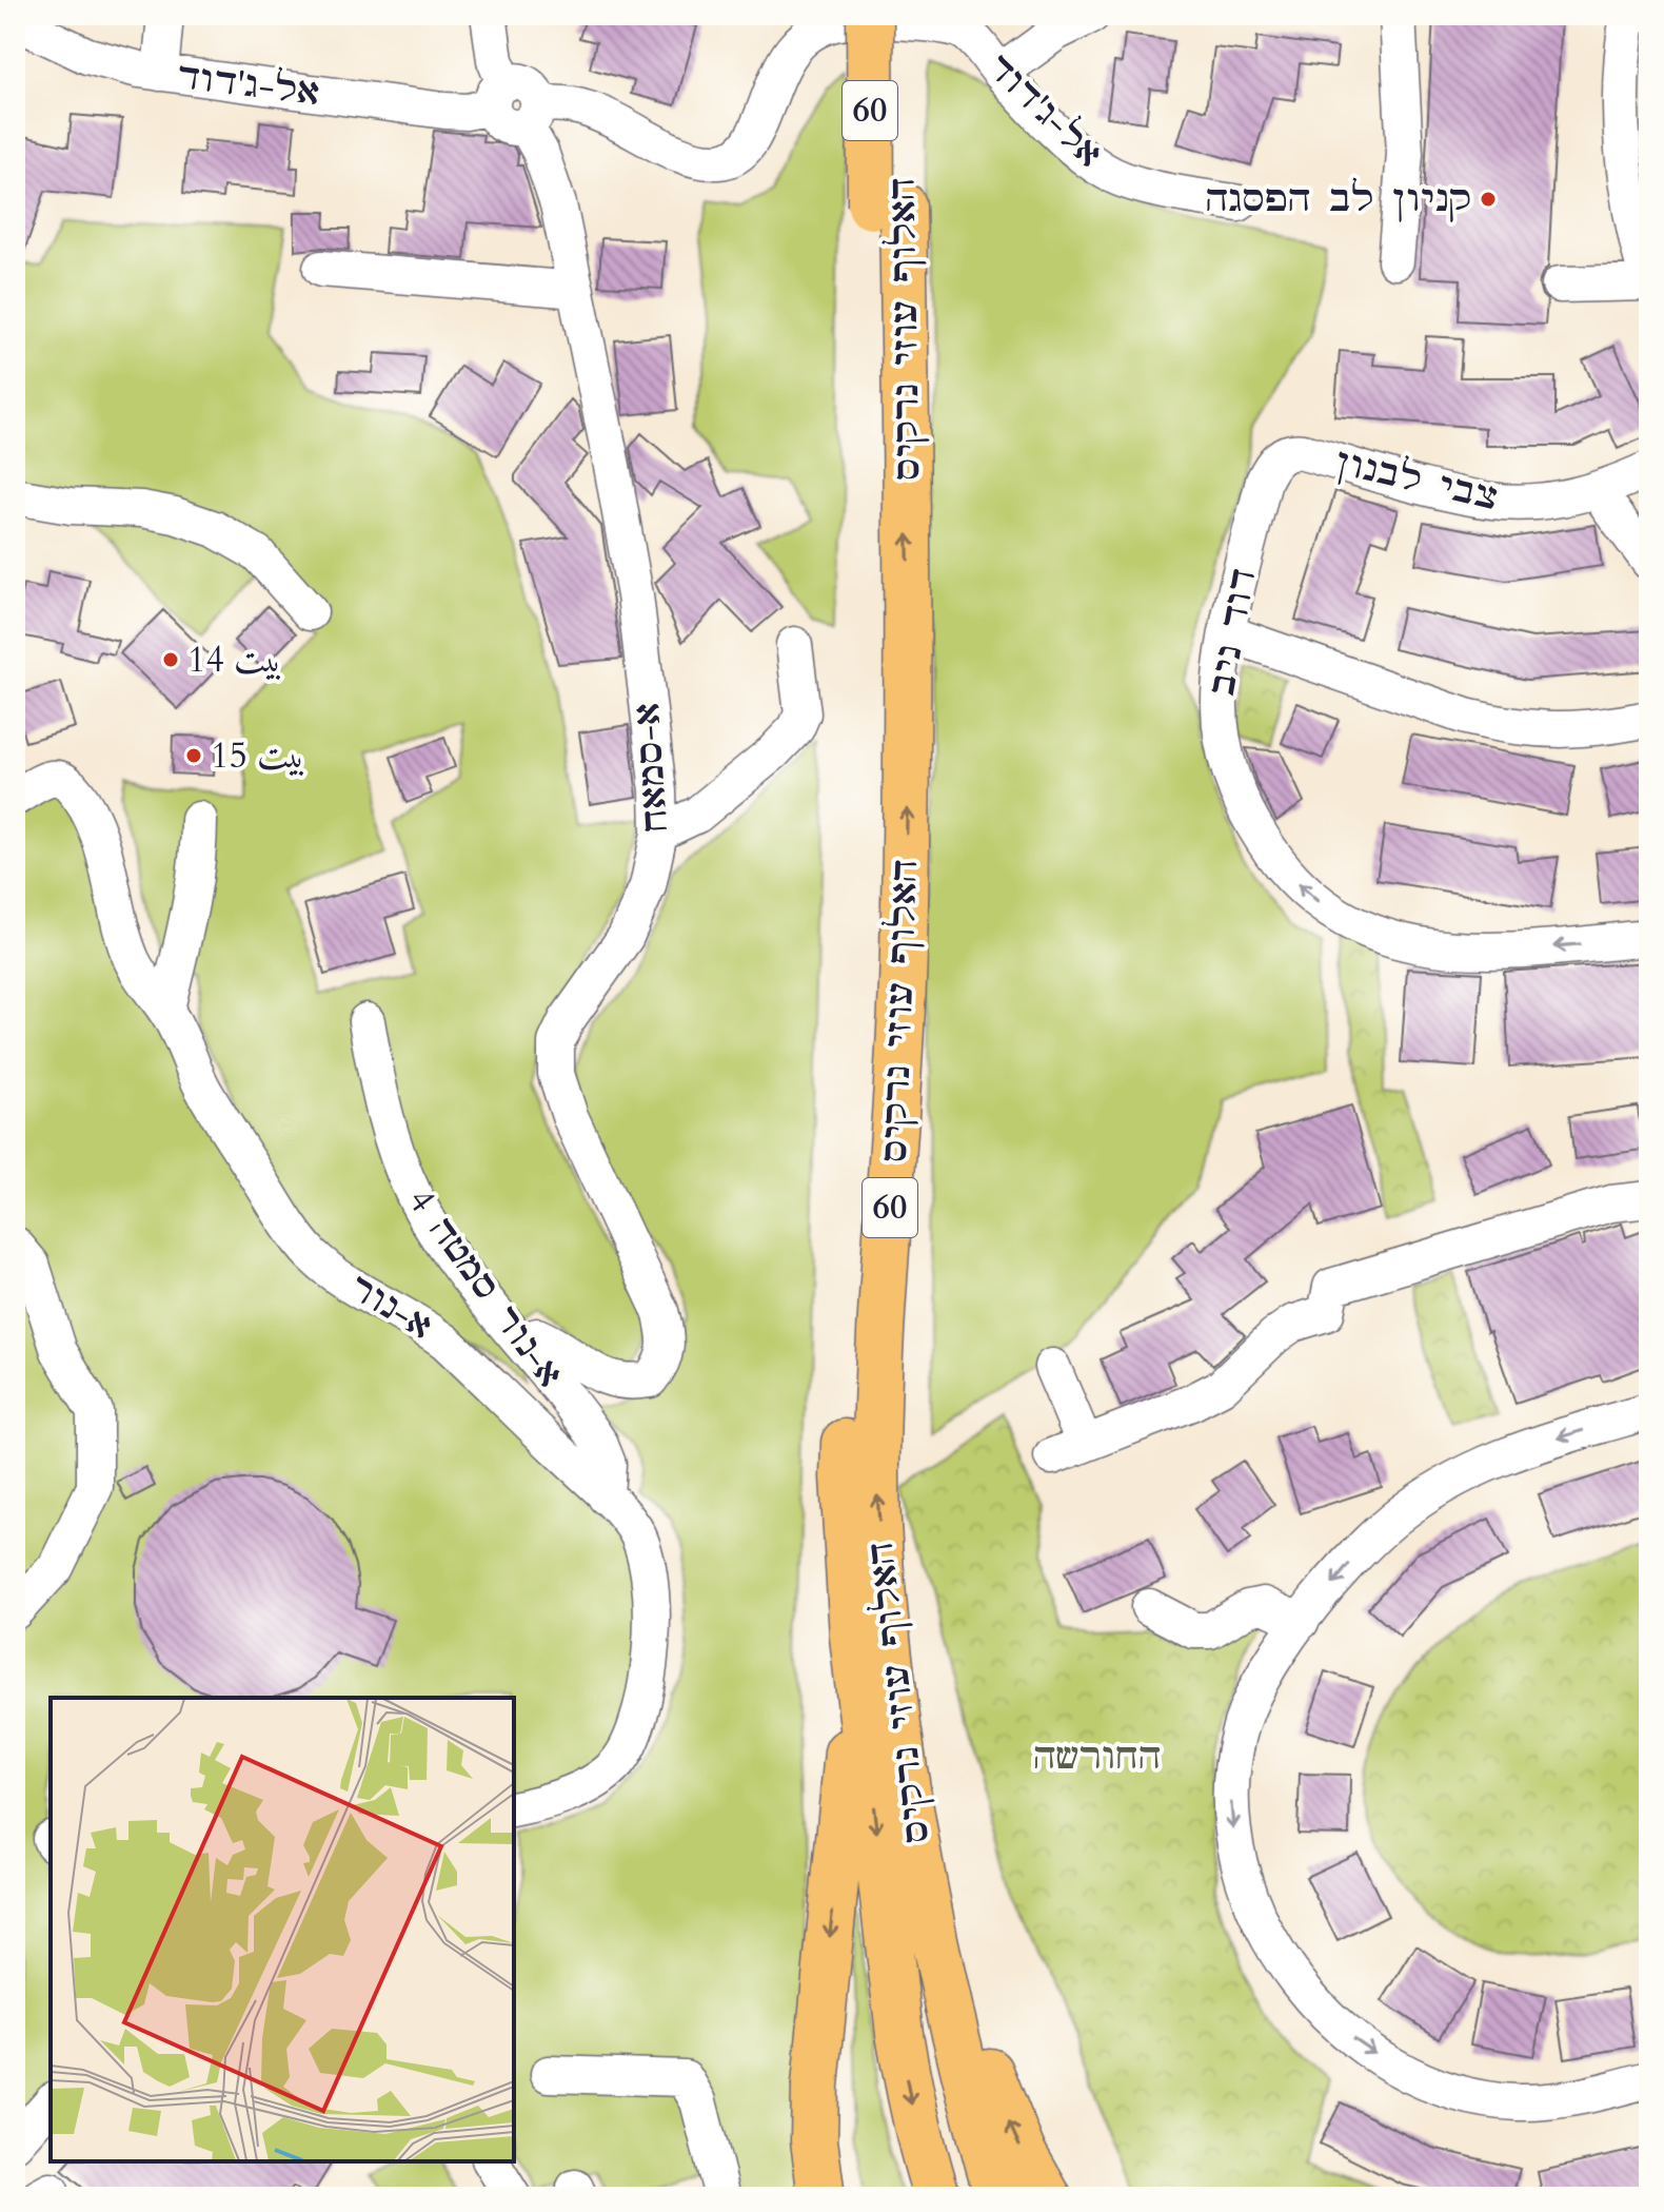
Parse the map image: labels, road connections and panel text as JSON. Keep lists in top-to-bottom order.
{
  "streets": {
    "highway": ["60", "האלוף עוזי נרקיס"],
    "street": [
      "אל-ג'דוד",
      "צבי לבנון",
      "דוד ניב",
      "א-סמאח",
      "א-נור סמטה 4",
      "א-נור"
    ]
  },
  "crossings": [
    ["אל-ג'דוד", "א-סמאח"],
    ["צבי לבנון", "דוד ניב"],
    ["א-סמאח", "א-נור סמטה 4"],
    ["א-נור סמטה 4", "א-נור"]
  ],
  "one_way": ["דוד ניב"],
  "parks": ["החורשה"],
  "places": ["קניון לב הפסגה", "بيت 14", "بيت 15"]
}
